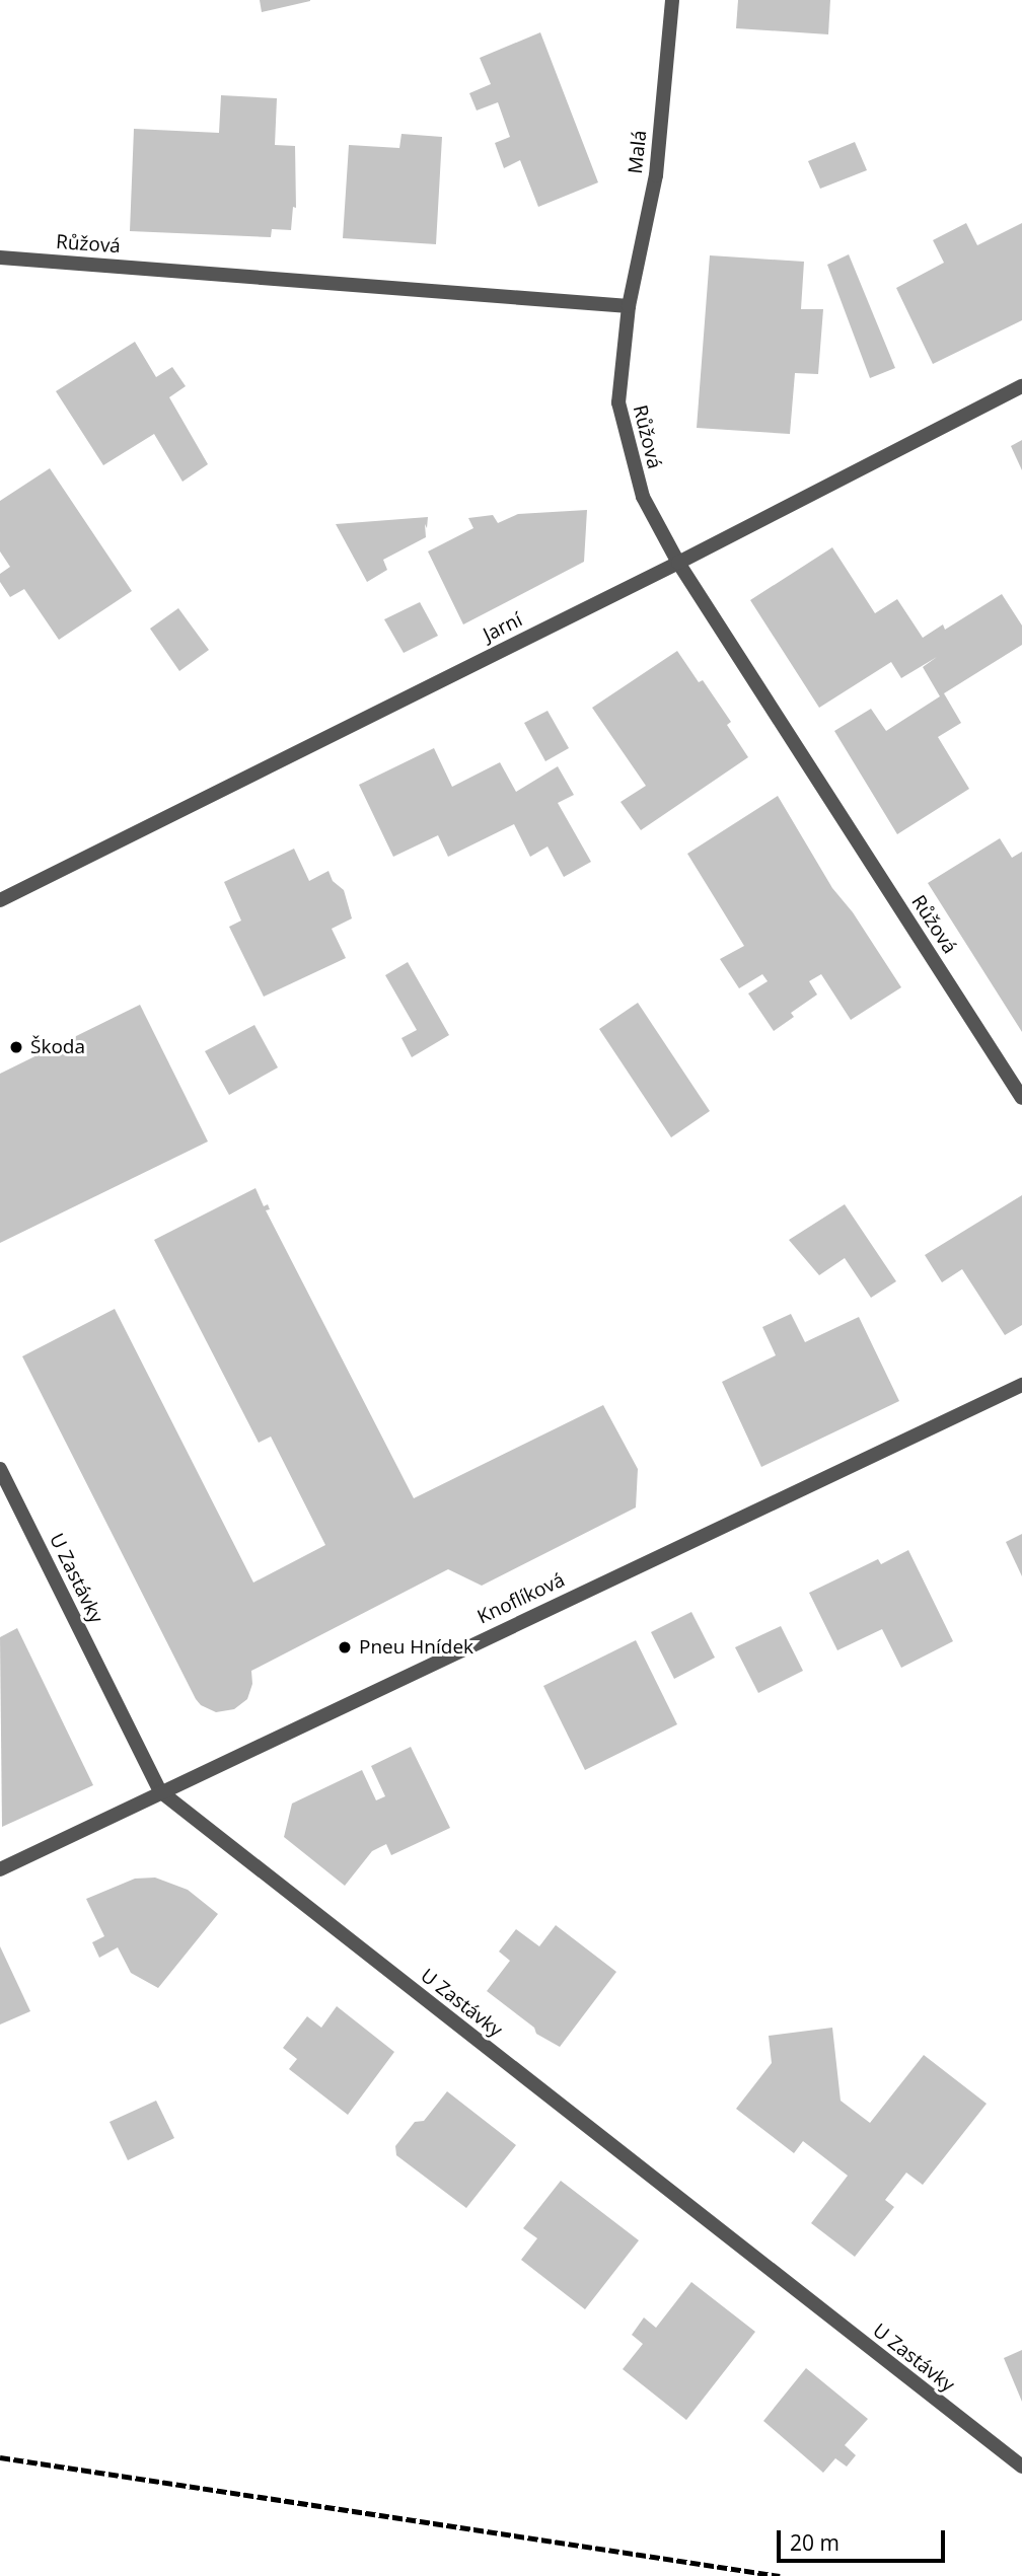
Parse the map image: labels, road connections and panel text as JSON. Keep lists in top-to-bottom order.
{
  "streets": {
    "street": [
      "Malá",
      "Růžová",
      "Jarní",
      "U Zastávky",
      "Knoflíková"
    ]
  },
  "crossings": [
    ["Malá", "Růžová"],
    ["Růžová", "Jarní"],
    ["U Zastávky", "Knoflíková"]
  ],
  "places": ["Škoda", "Pneu Hnídek"],
  "scale_bar": "20 m"
}
